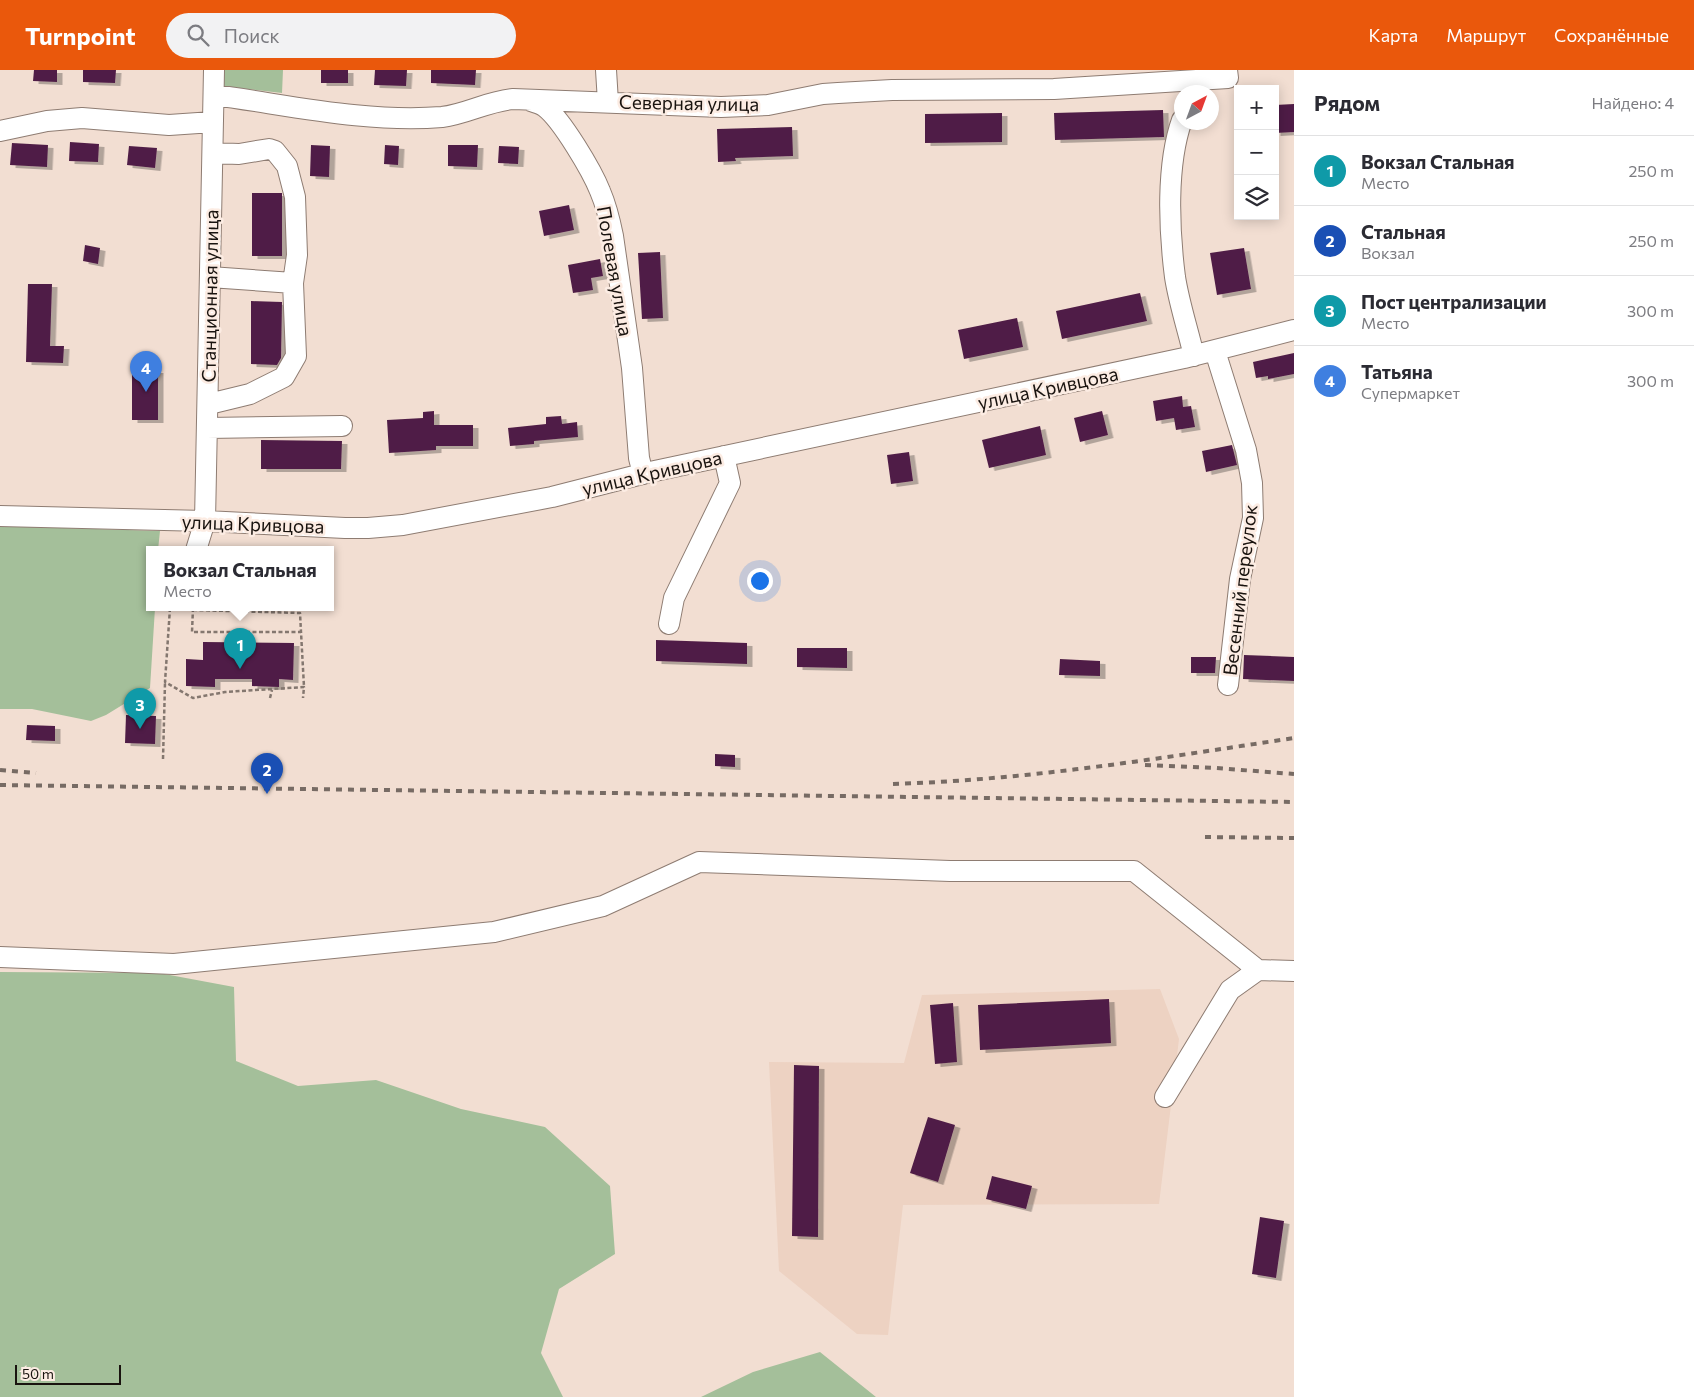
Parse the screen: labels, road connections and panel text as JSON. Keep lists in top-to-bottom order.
{
  "streets": {
    "street": [
      "Северная улица",
      "Полевая улица",
      "Станционная улица",
      "улица Кривцова",
      "Весенний переулок"
    ]
  },
  "crossings": [
    ["Северная улица", "Полевая улица"],
    ["Северная улица", "Станционная улица"],
    ["Полевая улица", "улица Кривцова"],
    ["Станционная улица", "улица Кривцова"],
    ["улица Кривцова", "Весенний переулок"]
  ],
  "scale_bar": "50 m",
  "north": "top right",
  "page": {
    "header": "Turnpoint",
    "search": "Поиск",
    "nav": ["Карта", "Маршрут", "Сохранённые"],
    "heading": ["Рядом", "Найдено: 4"],
    "map_buttons": ["+", "−"],
    "list": [
      {
        "mark": "1",
        "name": "Вокзал Стальная",
        "note": "Место",
        "value": "250 m"
      },
      {
        "mark": "2",
        "name": "Стальная",
        "note": "Вокзал",
        "value": "250 m"
      },
      {
        "mark": "3",
        "name": "Пост централизации",
        "note": "Место",
        "value": "300 m"
      },
      {
        "mark": "4",
        "name": "Татьяна",
        "note": "Супермаркет",
        "value": "300 m"
      }
    ],
    "pins": [
      "4",
      "1",
      "3",
      "2"
    ],
    "popup": ["Вокзал Стальная", "Место"],
    "scale": "50 m"
  }
}
